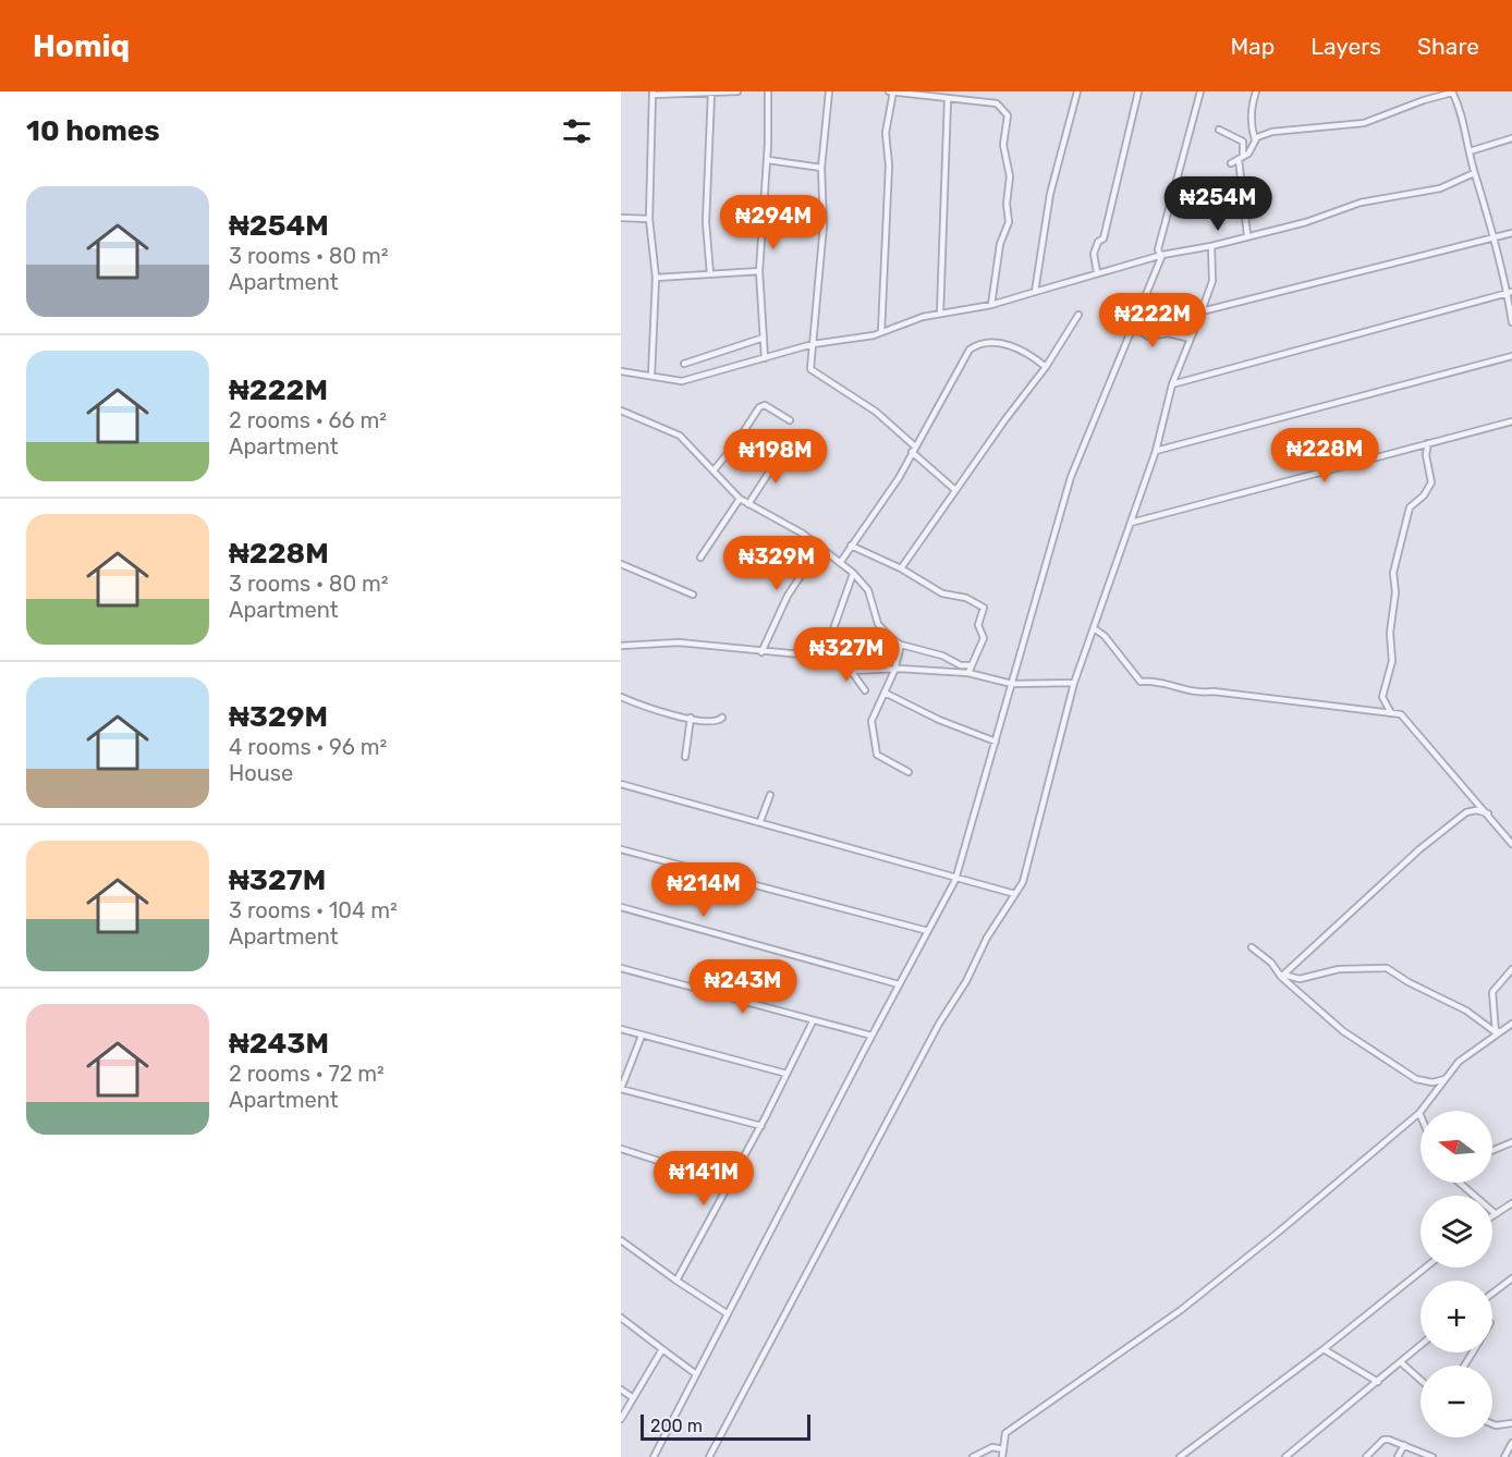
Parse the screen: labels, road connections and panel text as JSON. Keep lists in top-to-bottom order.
{
  "scale_bar": "200 m",
  "north": "left",
  "page": {
    "header": "Homiq",
    "nav": ["Map", "Layers", "Share"],
    "heading": "10 homes",
    "list": [
      {
        "name": "₦254M",
        "note": "3 rooms · 80 m² · Apartment"
      },
      {
        "name": "₦222M",
        "note": "2 rooms · 66 m² · Apartment"
      },
      {
        "name": "₦228M",
        "note": "3 rooms · 80 m² · Apartment"
      },
      {
        "name": "₦329M",
        "note": "4 rooms · 96 m² · House"
      },
      {
        "name": "₦327M",
        "note": "3 rooms · 104 m² · Apartment"
      },
      {
        "name": "₦243M",
        "note": "2 rooms · 72 m² · Apartment"
      }
    ],
    "price": [
      "₦254M",
      "₦294M",
      "₦222M",
      "₦228M",
      "₦198M",
      "₦329M",
      "₦327M",
      "₦214M",
      "₦243M",
      "₦141M"
    ],
    "map_buttons": ["+", "−"],
    "scale": "200 m"
  }
}
